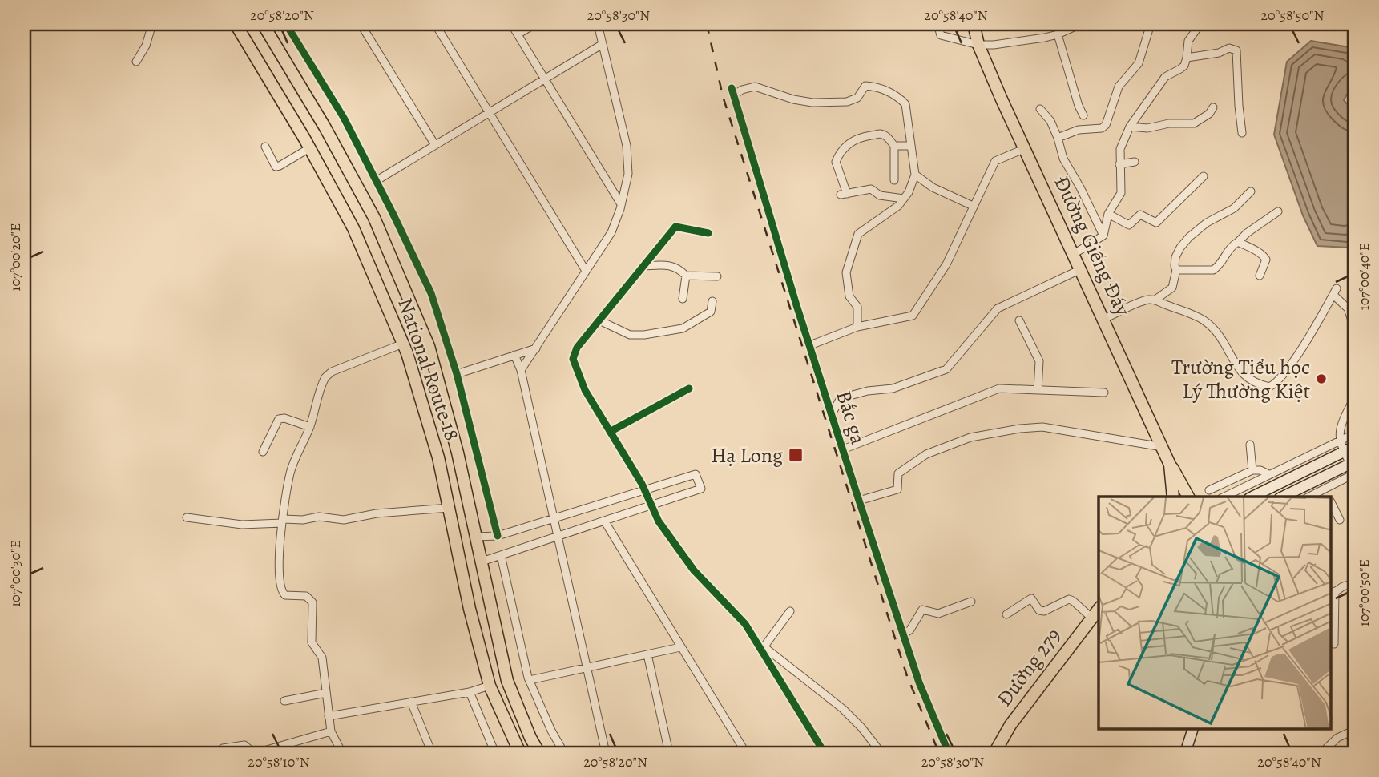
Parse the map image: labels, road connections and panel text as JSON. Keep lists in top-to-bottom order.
{
  "streets": {
    "main road": ["Đường Giếng Đáy", "National Route 18", "Đường 279"],
    "street": ["Bắc ga"]
  },
  "places": {
    "other": ["Trường Tiểu học Lý Thường Kiệt"],
    "transit": ["Hạ Long"]
  },
  "coordinates": [
    "20°58'20\"N",
    "20°58'30\"N",
    "20°58'40\"N",
    "20°58'50\"N",
    "107°00'20\"E",
    "107°00'40\"E",
    "107°00'30\"E",
    "107°00'50\"E",
    "20°58'10\"N"
  ]
}
